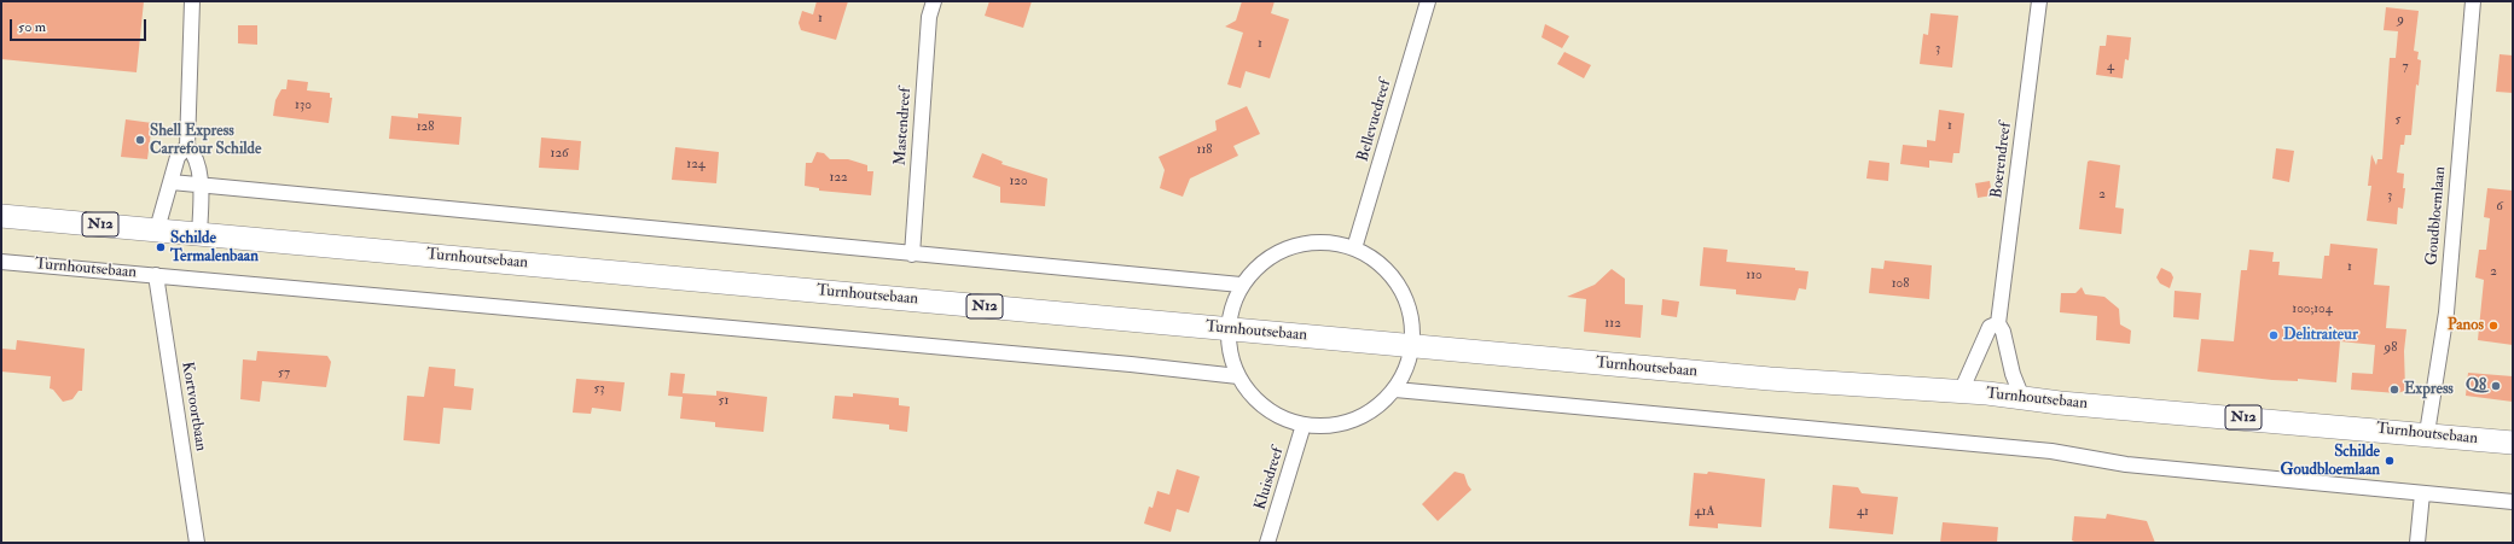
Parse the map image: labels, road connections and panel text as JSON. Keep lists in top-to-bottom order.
{
  "streets": {
    "main road": ["N12", "Turnhoutsebaan"],
    "street": [
      "Bellevuedreef",
      "Mastendreef",
      "Boerendreef",
      "Goudbloemlaan",
      "Kortvoortbaan",
      "Kluisdreef"
    ]
  },
  "crossings": [
    ["Boerendreef", "Turnhoutsebaan"],
    ["Goudbloemlaan", "Turnhoutsebaan"],
    ["Turnhoutsebaan", "Kortvoortbaan"]
  ],
  "places": [
    "Shell Express Carrefour Schilde",
    "Schilde Termalenbaan",
    "Panos",
    "Delitraiteur",
    "Q8",
    "Express",
    "Schilde Goudbloemlaan"
  ],
  "house_numbers": [
    "1",
    "9",
    "1",
    "3",
    "4",
    "7",
    "130",
    "5",
    "1",
    "128",
    "118",
    "126",
    "124",
    "122",
    "120",
    "2",
    "3",
    "6",
    "1",
    "2",
    "110",
    "108",
    "100;104",
    "112",
    "98",
    "57",
    "53",
    "51",
    "41A",
    "41"
  ],
  "scale_bar": "50 m"
}
